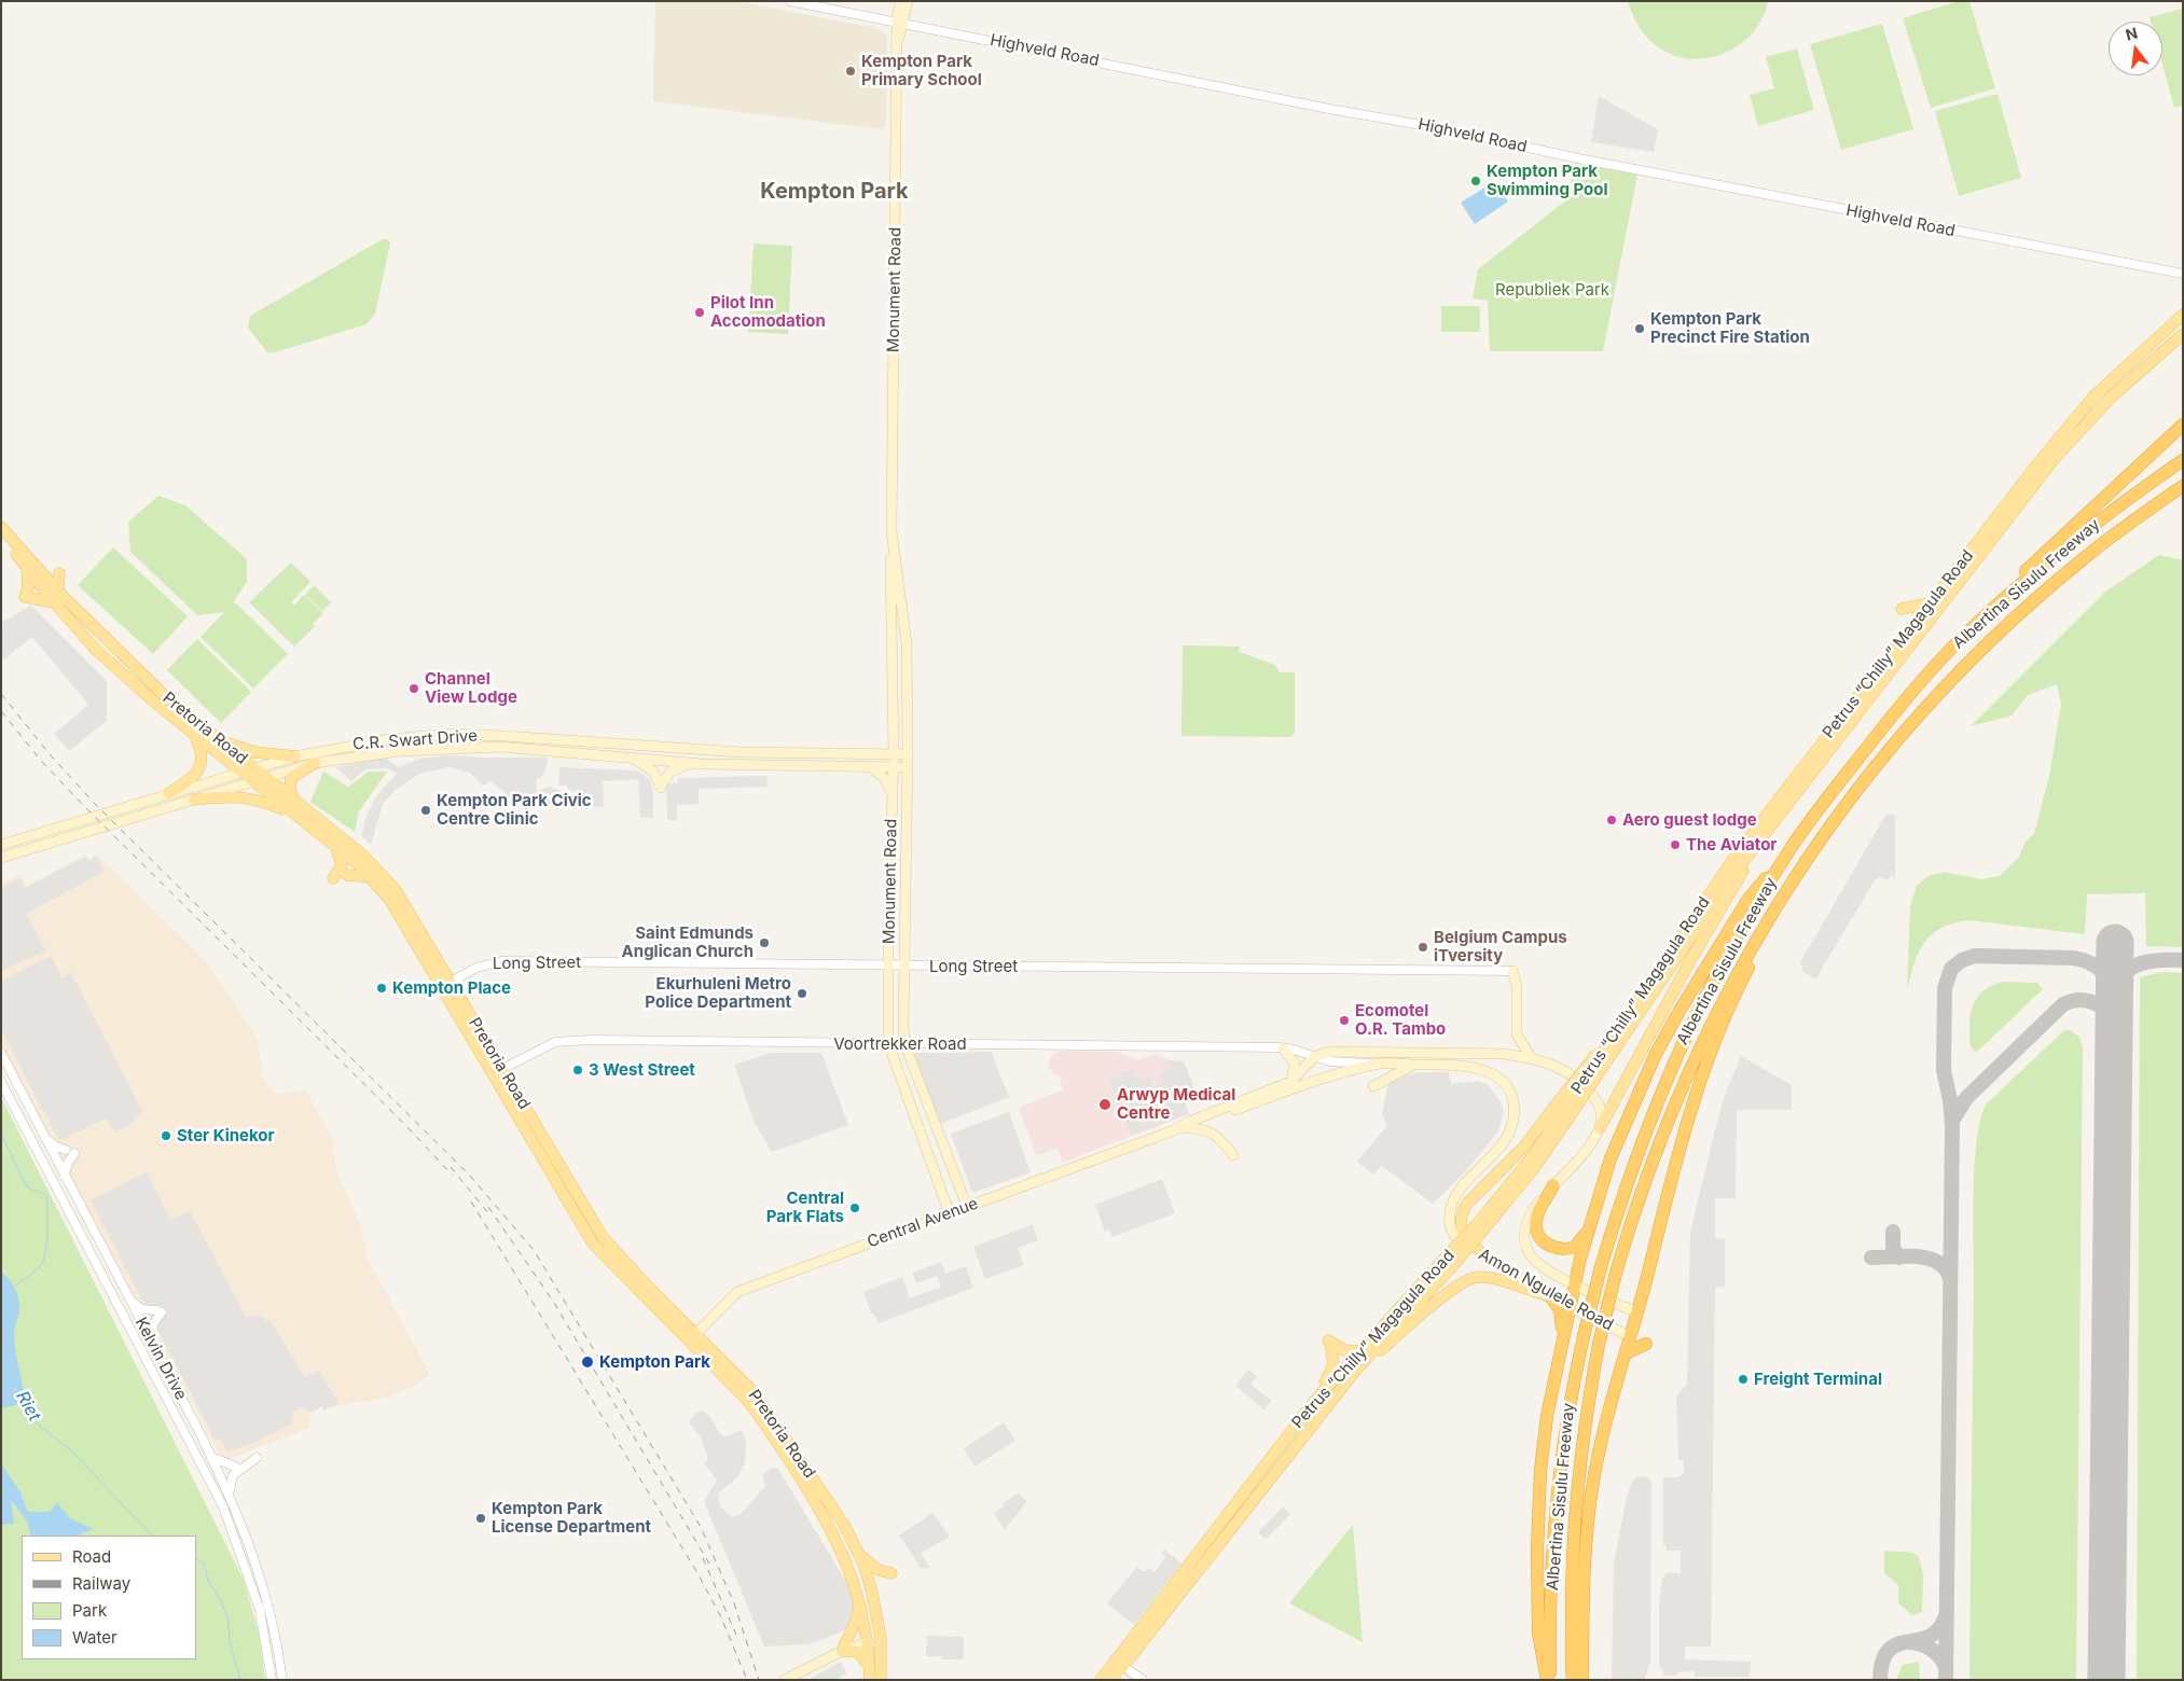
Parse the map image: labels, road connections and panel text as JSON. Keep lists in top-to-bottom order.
{
  "streets": {
    "highway": ["Albertina Sisulu Freeway"],
    "main road": [
      "Monument Road",
      "Petrus “Chilly” Magagula Road",
      "Pretoria Road",
      "C.R. Swart Drive",
      "Voortrekker Road",
      "Central Avenue",
      "Amon Ngulele Road"
    ],
    "street": ["Highveld Road", "Long Street", "Kelvin Drive"]
  },
  "crossings": [
    ["Highveld Road", "Monument Road"],
    ["Monument Road", "C.R. Swart Drive"],
    ["Monument Road", "Long Street"],
    ["Monument Road", "Voortrekker Road"],
    ["Monument Road", "Central Avenue"],
    ["Pretoria Road", "C.R. Swart Drive"],
    ["Pretoria Road", "Long Street"],
    ["Pretoria Road", "Voortrekker Road"],
    ["Pretoria Road", "Central Avenue"]
  ],
  "districts": ["Kempton Park"],
  "water": ["Riet"],
  "parks": ["Republiek Park"],
  "places": [
    "Kempton Park Primary School",
    "Kempton Park Swimming Pool",
    "Pilot Inn Accomodation",
    "Kempton Park Precinct Fire Station",
    "Channel View Lodge",
    "Kempton Park Civic Centre Clinic",
    "Aero guest lodge",
    "The Aviator",
    "Saint Edmunds Anglican Church",
    "Belgium Campus iTversity",
    "Kempton Place",
    "Ekurhuleni Metro Police Department",
    "Ecomotel O.R. Tambo",
    "3 West Street",
    "Arwyp Medical Centre",
    "Ster Kinekor",
    "Central Park Flats",
    "Kempton Park",
    "Freight Terminal",
    "Kempton Park License Department"
  ],
  "legend": [
    "Road",
    "Railway",
    "Park",
    "Water"
  ],
  "north": "top"
}
